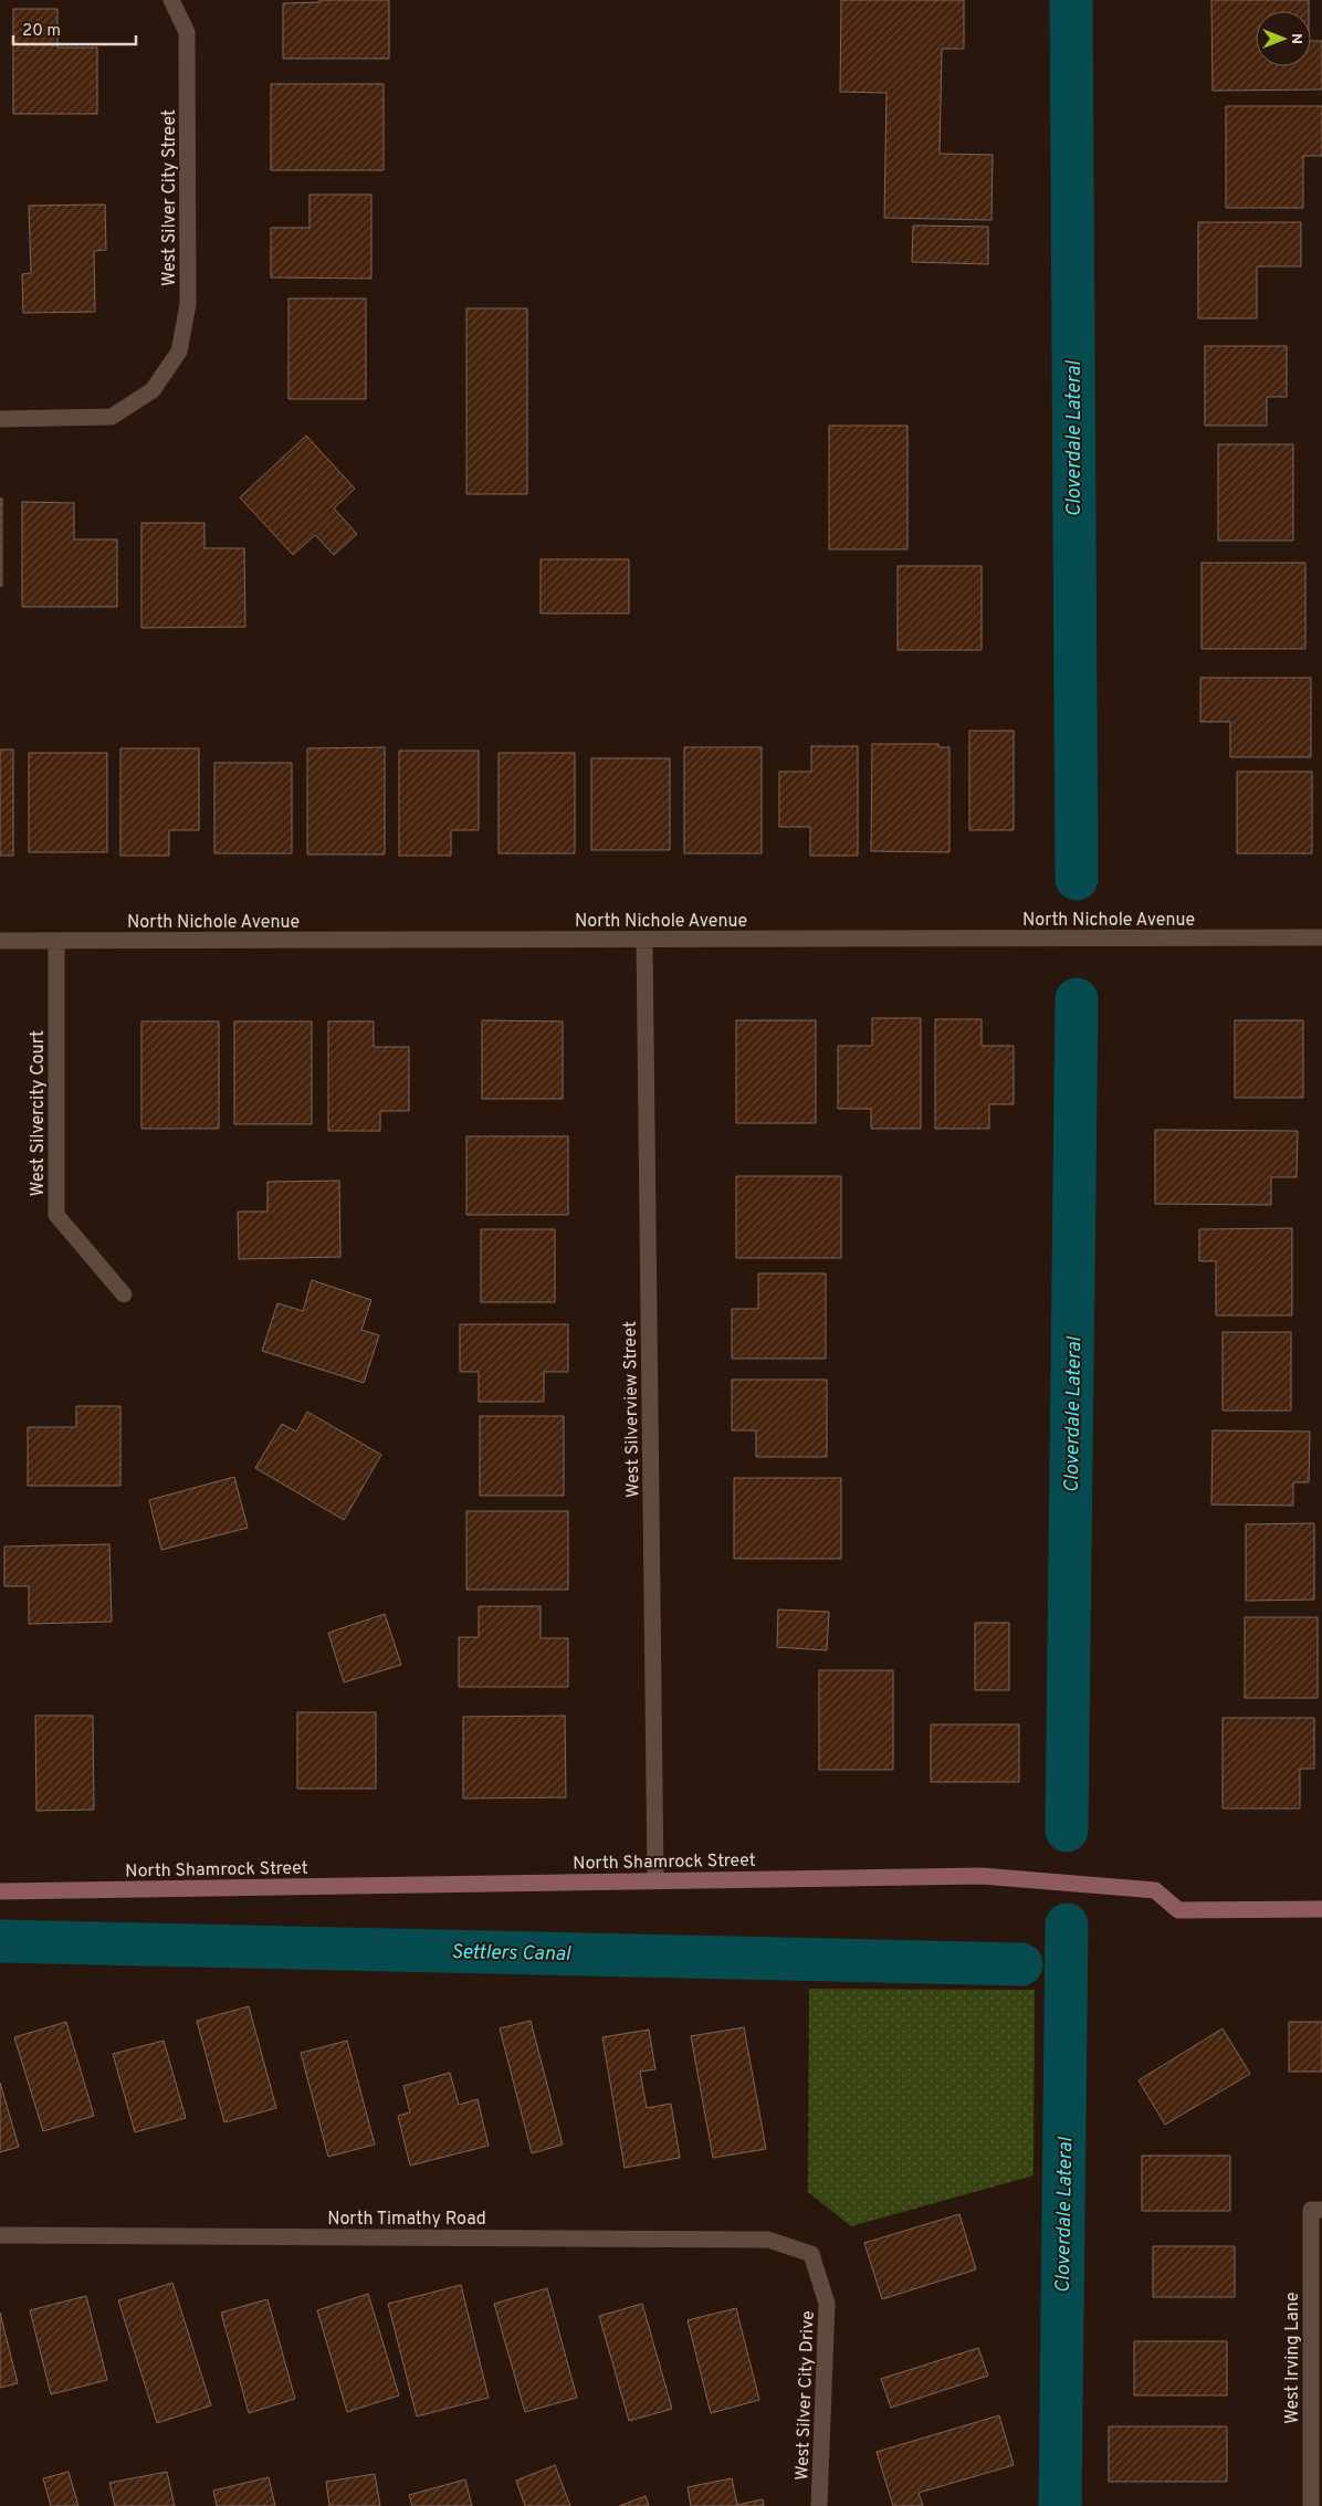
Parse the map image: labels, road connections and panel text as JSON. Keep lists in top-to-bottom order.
{
  "streets": {
    "street": [
      "West Silver City Street",
      "North Nichole Avenue",
      "West Silvercity Court",
      "West Silverview Street",
      "North Shamrock Street",
      "North Timathy Road",
      "West Irving Lane",
      "West Silver City Drive"
    ]
  },
  "crossings": [
    ["North Nichole Avenue", "West Silvercity Court"],
    ["North Nichole Avenue", "West Silverview Street"],
    ["West Silverview Street", "North Shamrock Street"],
    ["North Timathy Road", "West Silver City Drive"]
  ],
  "water": ["Cloverdale Lateral", "Settlers Canal"],
  "scale_bar": "20 m",
  "north": "right"
}
